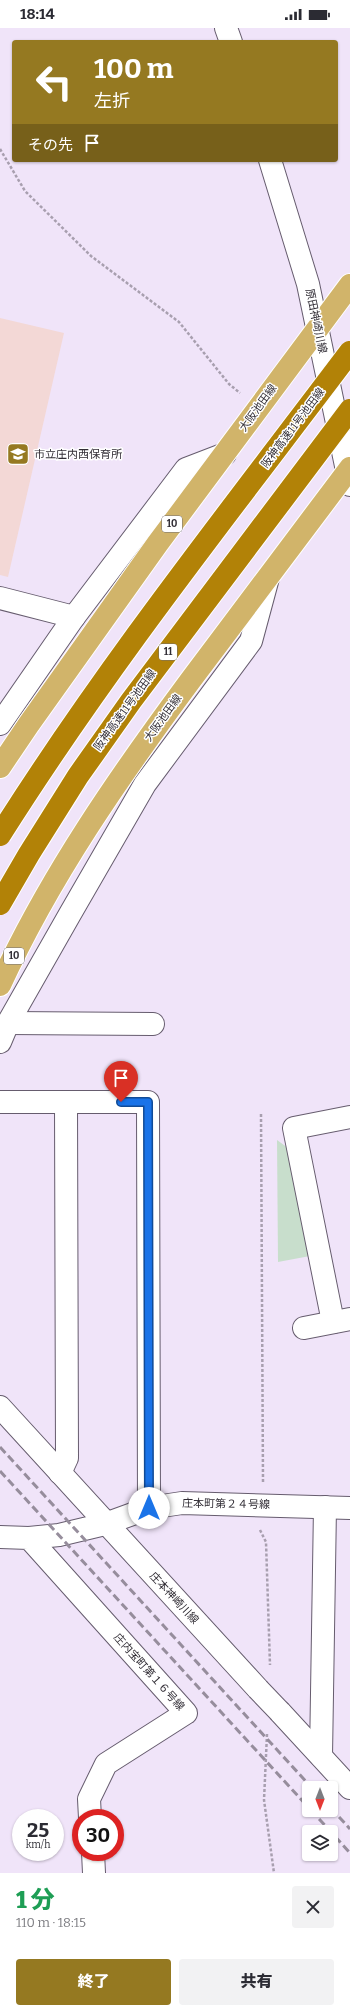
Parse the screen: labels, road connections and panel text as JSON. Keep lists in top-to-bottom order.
{
  "streets": {
    "highway": ["阪神高速11号池田線", "11"],
    "main road": ["大阪池田線", "10"],
    "street": [
      "原田神崎川線",
      "庄本町第２４号線",
      "庄本神崎川線",
      "庄内宝町第１６号線"
    ]
  },
  "crossings": [
    ["原田神崎川線", "大阪池田線"],
    ["庄本町第２４号線", "庄本神崎川線"],
    ["庄本町第２４号線", "庄内宝町第１６号線"]
  ],
  "places": {
    "school or university": ["市立庄内西保育所"]
  },
  "north": "bottom",
  "page": {
    "status": "18:14",
    "turn": ["100 m", "左折"],
    "then": "その先",
    "speed": "25 km/h",
    "limit": "30",
    "heading": ["1 分", "110 m · 18:15"],
    "buttons": ["終了", "共有"]
  }
}
